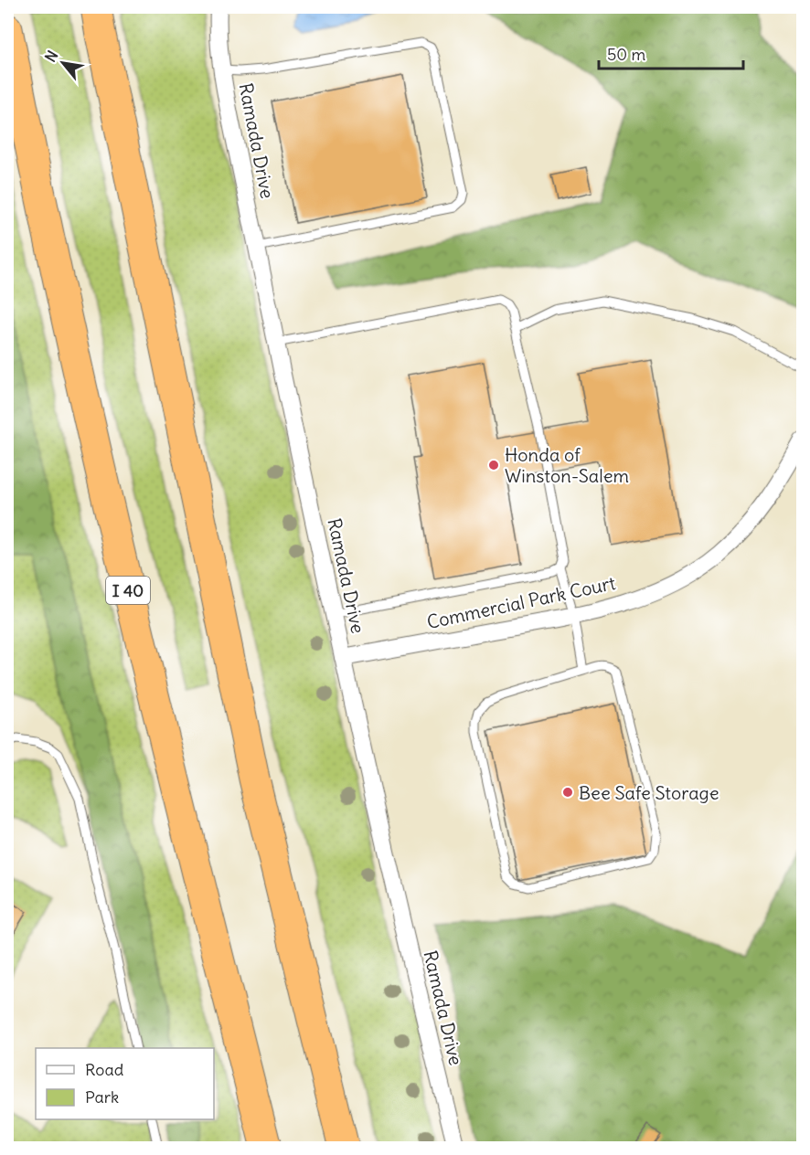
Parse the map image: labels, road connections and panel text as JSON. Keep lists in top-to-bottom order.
{
  "streets": {
    "highway": ["I 40"],
    "street": ["Ramada Drive", "Commercial Park Court"]
  },
  "crossings": [
    ["Ramada Drive", "Commercial Park Court"]
  ],
  "places": ["Honda of Winston-Salem", "Bee Safe Storage"],
  "legend": ["Road", "Park"],
  "scale_bar": "50 m",
  "north": "top left"
}
